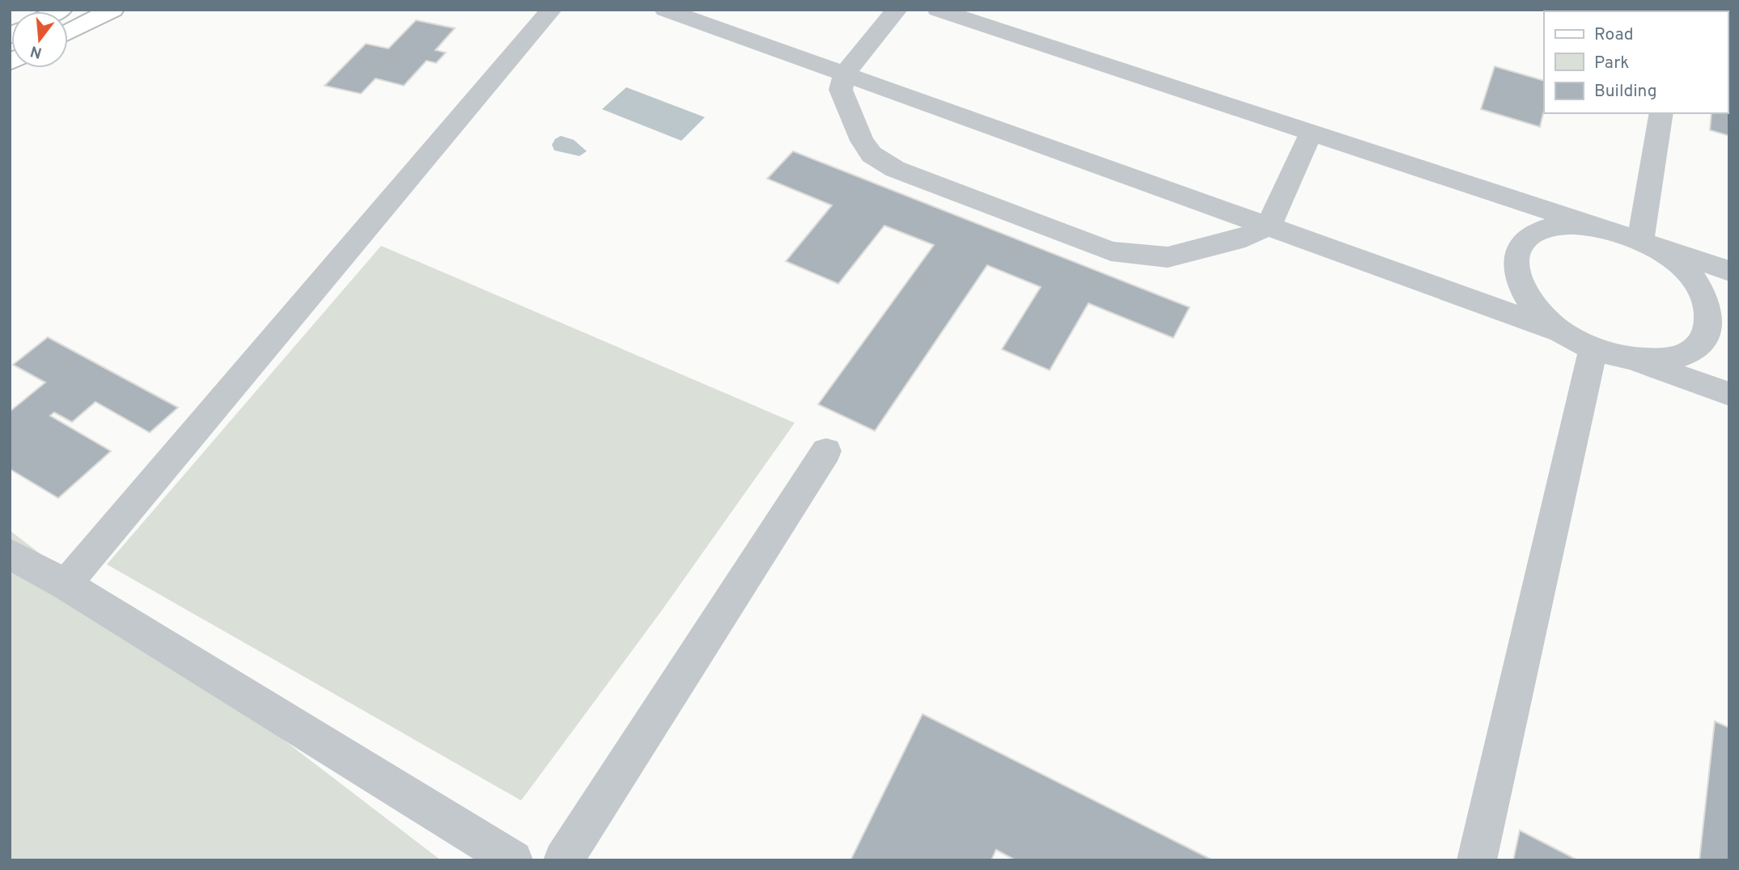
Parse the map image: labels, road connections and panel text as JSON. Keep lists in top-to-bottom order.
{
  "legend": ["Road", "Park", "Building"],
  "north": "bottom"
}
